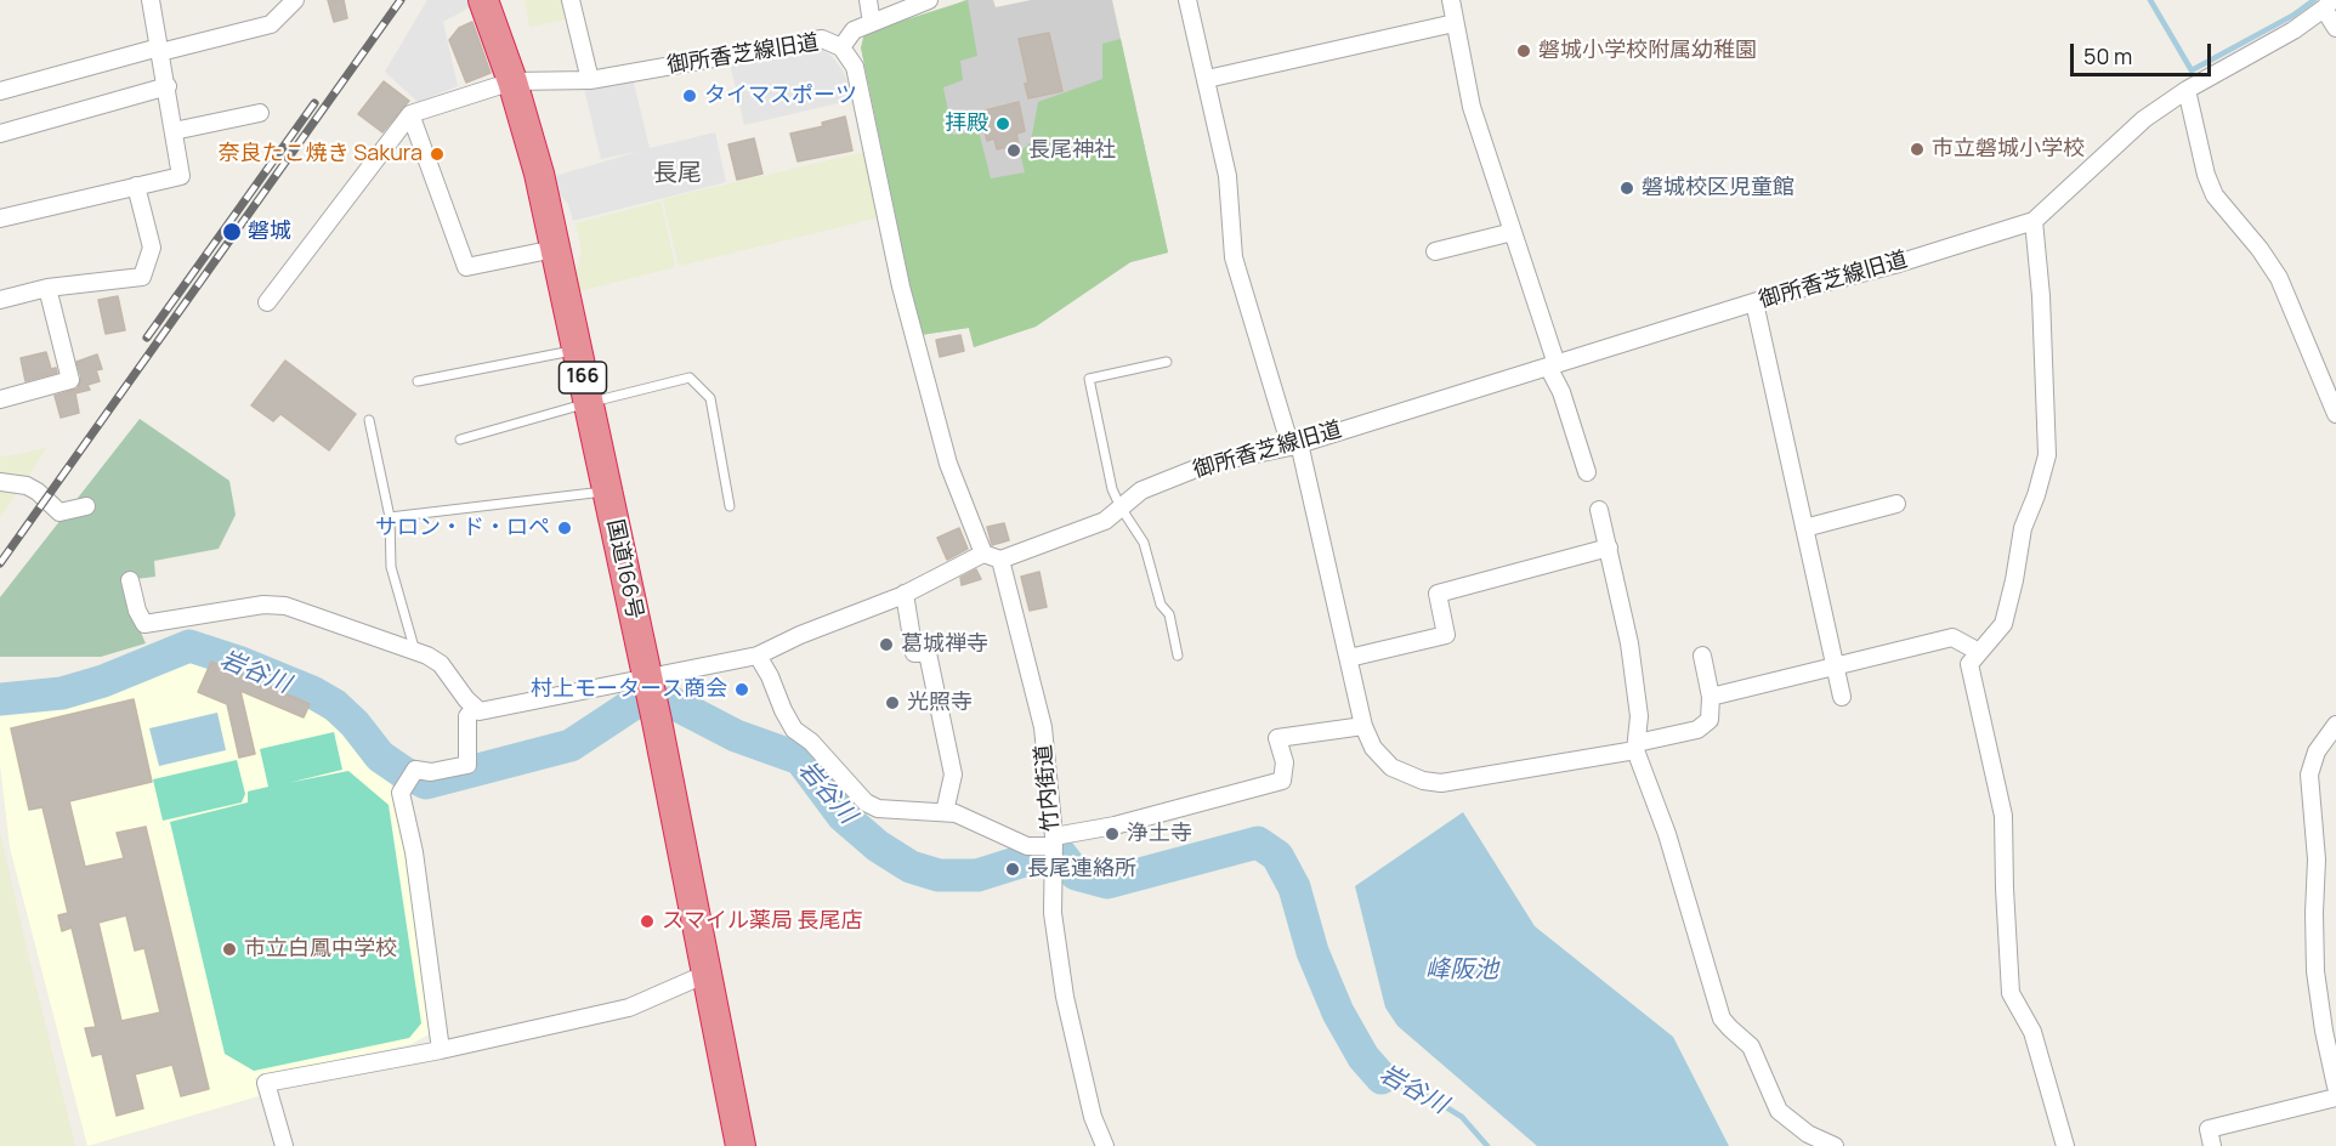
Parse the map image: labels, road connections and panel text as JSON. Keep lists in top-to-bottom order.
{
  "streets": {
    "highway": ["166", "国道166号"],
    "street": ["御所香芝線旧道", "竹内街道"]
  },
  "crossings": [
    ["御所香芝線旧道", "国道166号"],
    ["御所香芝線旧道", "竹内街道"]
  ],
  "districts": ["長尾"],
  "water": ["岩谷川", "峰阪池"],
  "places": [
    "磐城小学校附属幼稚園",
    "タイマスポーツ",
    "拝殿",
    "市立磐城小学校",
    "長尾神社",
    "奈良たこ焼き Sakura",
    "磐城校区児童館",
    "磐城",
    "サロン・ド・ロペ",
    "葛城禅寺",
    "村上モータース商会",
    "光照寺",
    "浄土寺",
    "長尾連絡所",
    "スマイル薬局 長尾店",
    "市立白鳳中学校"
  ],
  "scale_bar": "50 m"
}
